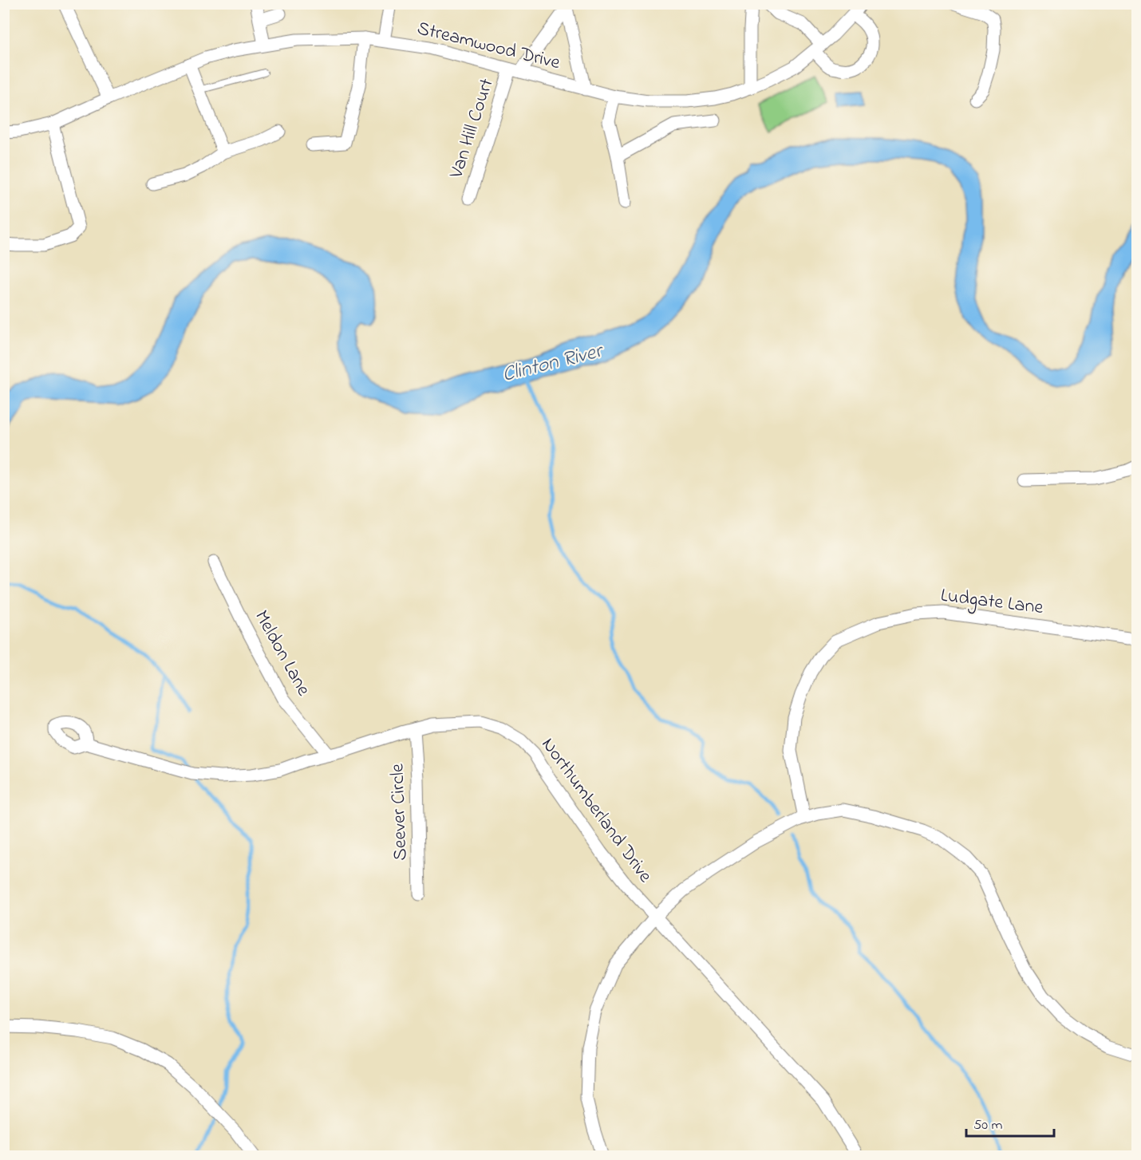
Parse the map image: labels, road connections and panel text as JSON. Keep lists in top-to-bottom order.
{
  "streets": {
    "street": [
      "Streamwood Drive",
      "Van Hill Court",
      "Ludgate Lane",
      "Meldon Lane",
      "Northumberland Drive",
      "Seever Circle"
    ]
  },
  "crossings": [
    ["Streamwood Drive", "Van Hill Court"],
    ["Meldon Lane", "Northumberland Drive"],
    ["Northumberland Drive", "Seever Circle"]
  ],
  "water": ["Clinton River"],
  "scale_bar": "50 m"
}
